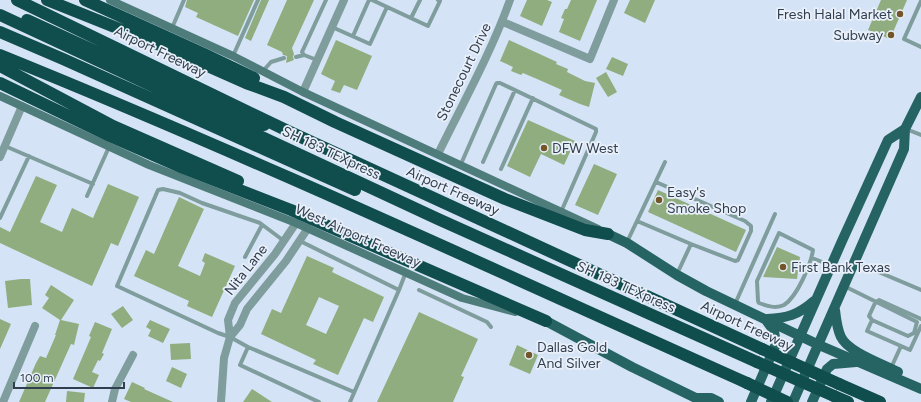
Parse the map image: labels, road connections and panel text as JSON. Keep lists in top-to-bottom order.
{
  "streets": {
    "highway": ["Airport Freeway", "SH 183 TEXpress"],
    "main road": ["West Airport Freeway"],
    "street": ["Stonecourt Drive", "Nita Lane"]
  },
  "crossings": [
    ["Airport Freeway", "Stonecourt Drive"],
    ["West Airport Freeway", "Nita Lane"]
  ],
  "places": [
    "Fresh Halal Market",
    "Subway",
    "DFW West",
    "Easy's Smoke Shop",
    "First Bank Texas",
    "Dallas Gold And Silver"
  ],
  "scale_bar": "100 m"
}
